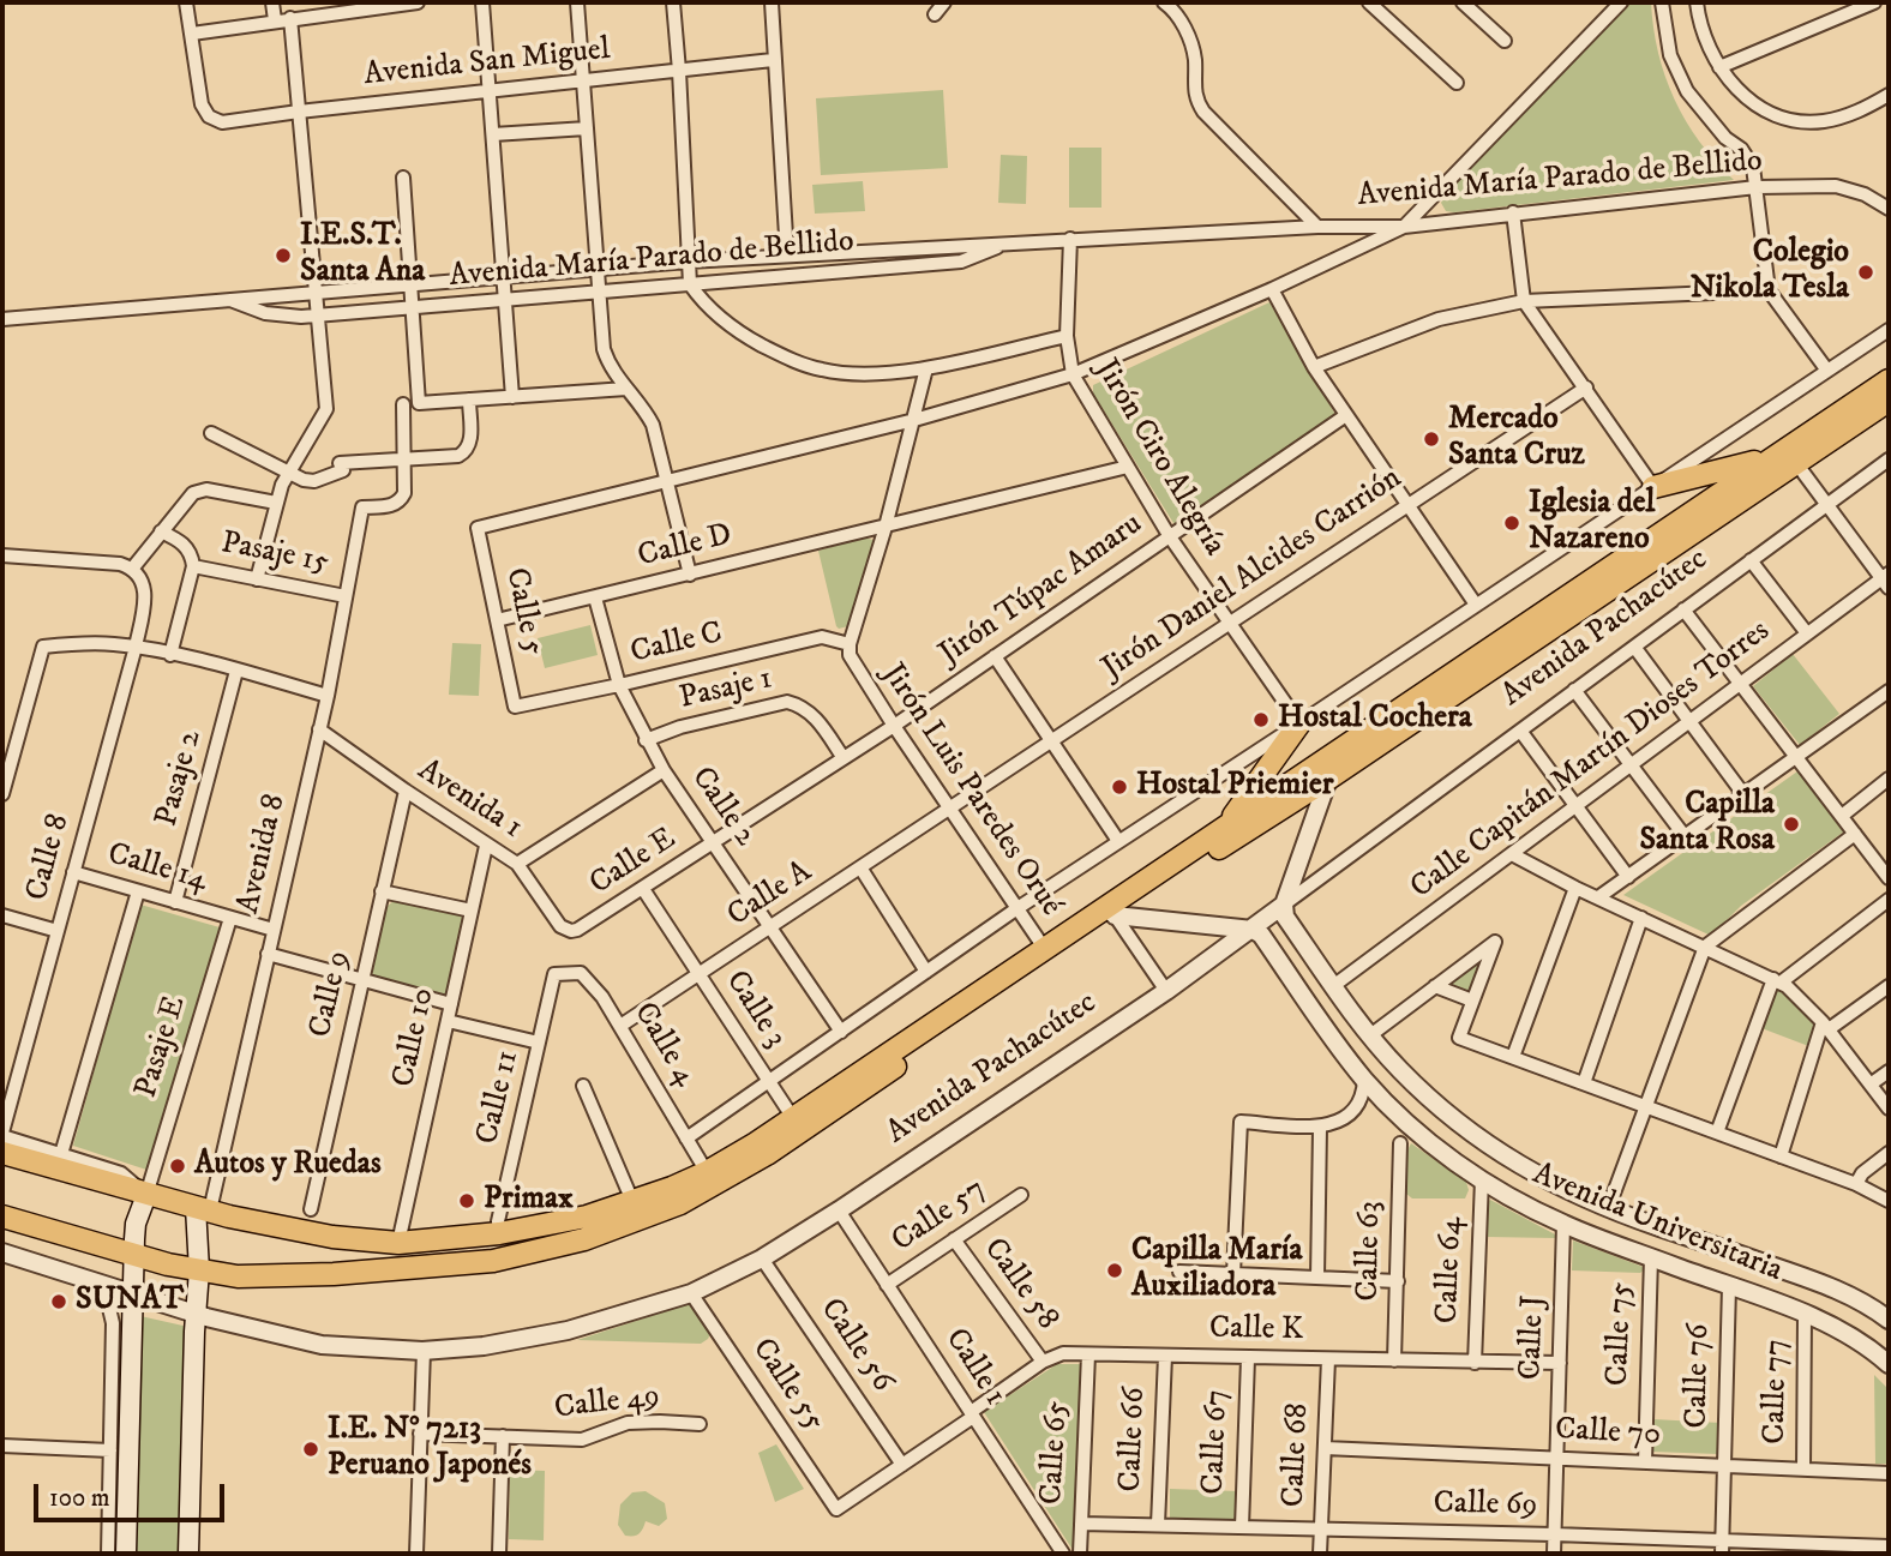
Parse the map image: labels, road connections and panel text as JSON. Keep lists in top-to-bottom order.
{
  "streets": {
    "main road": ["Avenida Pachacútec"],
    "street": [
      "Avenida San Miguel",
      "Avenida María Parado de Bellido",
      "Jirón Ciro Alegría",
      "Calle D",
      "Pasaje 15",
      "Jirón Daniel Alcides Carrión",
      "Jirón Túpac Amaru",
      "Calle 5",
      "Calle C",
      "Pasaje 1",
      "Calle Capitán Martín Dioses Torres",
      "Pasaje 2",
      "Jirón Luis Paredes Orué",
      "Avenida 1",
      "Calle 2",
      "Avenida 8",
      "Calle 8",
      "Calle E",
      "Calle 14",
      "Calle A",
      "Calle 9",
      "Calle 3",
      "Calle 10",
      "Calle 4",
      "Pasaje E",
      "Calle 11",
      "Calle 57",
      "Avenida Universitaria",
      "Calle 63",
      "Calle 64",
      "Calle 58",
      "Calle K",
      "Calle 75",
      "Calle J",
      "Calle 56",
      "Calle 1",
      "Calle 76",
      "Calle 55",
      "Calle 77",
      "Calle 49",
      "Calle 70",
      "Calle 66",
      "Calle 67",
      "Calle 65",
      "Calle 68",
      "Calle 69"
    ]
  },
  "crossings": [
    ["Avenida María Parado de Bellido", "Jirón Ciro Alegría"],
    ["Jirón Ciro Alegría", "Calle D"],
    ["Jirón Ciro Alegría", "Jirón Daniel Alcides Carrión"],
    ["Jirón Ciro Alegría", "Jirón Túpac Amaru"],
    ["Calle D", "Calle 5"],
    ["Calle D", "Jirón Luis Paredes Orué"],
    ["Calle D", "Calle 2"],
    ["Pasaje 15", "Avenida 8"],
    ["Jirón Daniel Alcides Carrión", "Jirón Luis Paredes Orué"],
    ["Jirón Daniel Alcides Carrión", "Calle A"],
    ["Jirón Túpac Amaru", "Jirón Luis Paredes Orué"],
    ["Jirón Túpac Amaru", "Calle E"],
    ["Calle 5", "Calle C"],
    ["Avenida Pachacútec", "Jirón Luis Paredes Orué"],
    ["Avenida Pachacútec", "Avenida 8"],
    ["Avenida Pachacútec", "Calle 8"],
    ["Avenida Pachacútec", "Calle 3"],
    ["Avenida Pachacútec", "Calle 10"],
    ["Avenida Pachacútec", "Calle 4"],
    ["Avenida Pachacútec", "Pasaje E"],
    ["Avenida Pachacútec", "Calle 11"],
    ["Avenida Pachacútec", "Avenida Universitaria"],
    ["Avenida Pachacútec", "Calle 56"],
    ["Avenida Pachacútec", "Calle 1"],
    ["Avenida Pachacútec", "Calle 55"],
    ["Calle C", "Jirón Luis Paredes Orué"],
    ["Calle C", "Calle 2"],
    ["Pasaje 1", "Calle 2"],
    ["Pasaje 1", "Calle E"],
    ["Calle Capitán Martín Dioses Torres", "Avenida Universitaria"],
    ["Pasaje 2", "Calle 14"],
    ["Jirón Luis Paredes Orué", "Calle E"],
    ["Jirón Luis Paredes Orué", "Calle A"],
    ["Avenida 1", "Avenida 8"],
    ["Avenida 1", "Calle E"],
    ["Avenida 1", "Calle 9"],
    ["Avenida 1", "Calle 10"],
    ["Calle 2", "Calle E"],
    ["Calle 2", "Calle A"],
    ["Avenida 8", "Calle 14"],
    ["Calle 8", "Calle 14"],
    ["Calle E", "Calle 3"],
    ["Calle 14", "Pasaje E"],
    ["Calle A", "Calle 3"],
    ["Calle A", "Calle 4"],
    ["Calle 4", "Calle 11"],
    ["Calle 57", "Calle 58"],
    ["Calle 57", "Calle 1"],
    ["Avenida Universitaria", "Calle 64"],
    ["Avenida Universitaria", "Calle 75"],
    ["Avenida Universitaria", "Calle J"],
    ["Avenida Universitaria", "Calle 76"],
    ["Avenida Universitaria", "Calle 77"],
    ["Calle 63", "Calle K"],
    ["Calle 64", "Calle K"],
    ["Calle 58", "Calle K"],
    ["Calle K", "Calle J"],
    ["Calle K", "Calle 1"],
    ["Calle K", "Calle 66"],
    ["Calle K", "Calle 67"],
    ["Calle K", "Calle 65"],
    ["Calle K", "Calle 68"],
    ["Calle 75", "Calle 70"],
    ["Calle J", "Calle 70"],
    ["Calle J", "Calle 69"],
    ["Calle 56", "Calle 55"],
    ["Calle 76", "Calle 70"],
    ["Calle 76", "Calle 69"],
    ["Calle 77", "Calle 70"],
    ["Calle 70", "Calle 68"],
    ["Calle 66", "Calle 69"],
    ["Calle 67", "Calle 69"],
    ["Calle 65", "Calle 69"],
    ["Calle 68", "Calle 69"]
  ],
  "places": [
    "I.E.S.T. Santa Ana",
    "Colegio Nikola Tesla",
    "Mercado Santa Cruz",
    "Iglesia del Nazareno",
    "Hostal Cochera",
    "Hostal Priemier",
    "Capilla Santa Rosa",
    "Autos y Ruedas",
    "Primax",
    "Capilla María Auxiliadora",
    "SUNAT",
    "I.E. N° 7213 Peruano Japonés"
  ],
  "scale_bar": "100 m"
}
